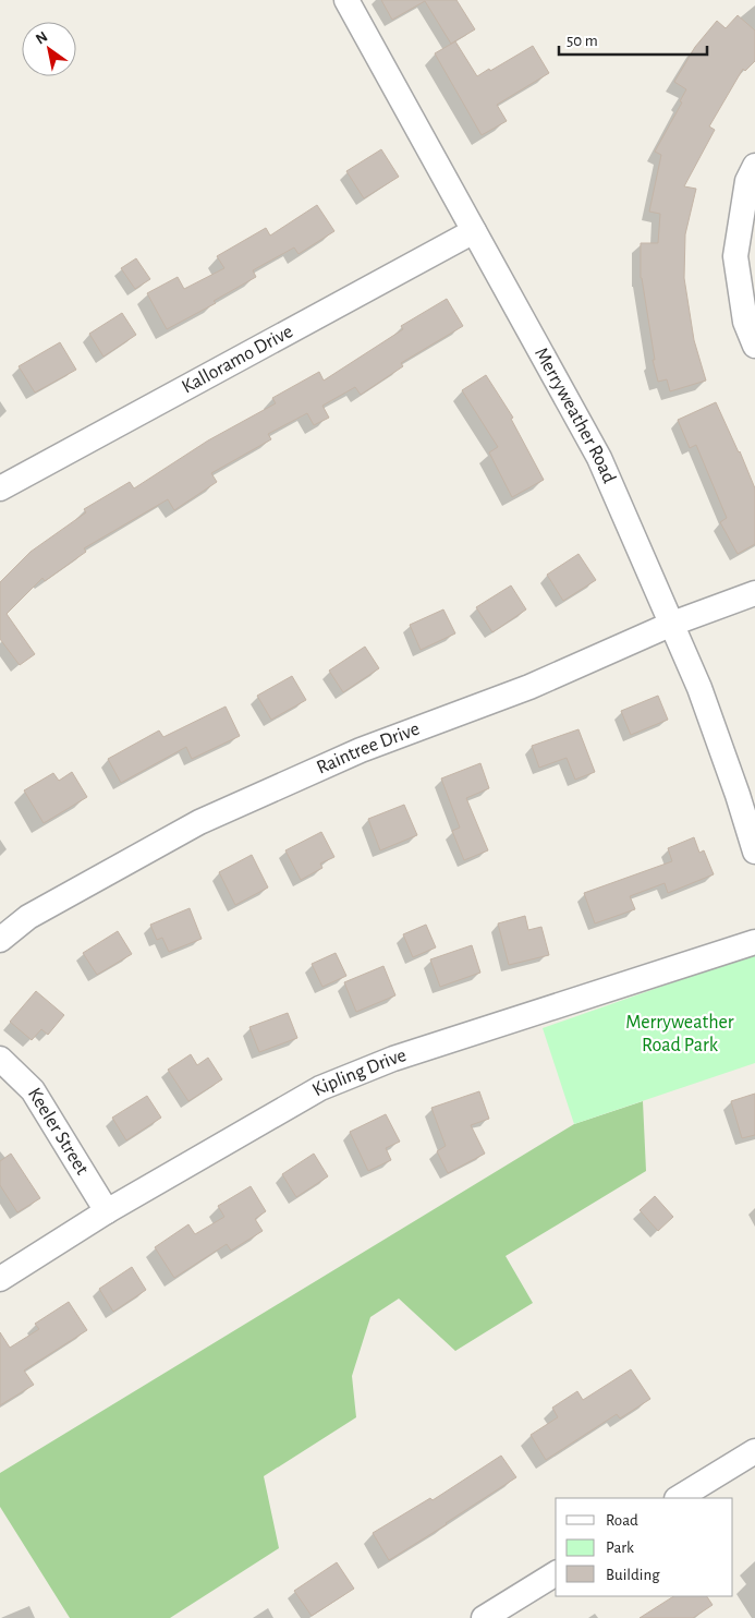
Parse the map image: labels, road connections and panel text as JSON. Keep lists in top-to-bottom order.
{
  "streets": {
    "street": [
      "Kalloramo Drive",
      "Merryweather Road",
      "Raintree Drive",
      "Kipling Drive",
      "Keeler Street"
    ]
  },
  "crossings": [
    ["Kalloramo Drive", "Merryweather Road"],
    ["Merryweather Road", "Raintree Drive"],
    ["Kipling Drive", "Keeler Street"]
  ],
  "parks": ["Merryweather Road Park"],
  "legend": ["Road", "Park", "Building"],
  "scale_bar": "50 m",
  "north": "top left"
}
